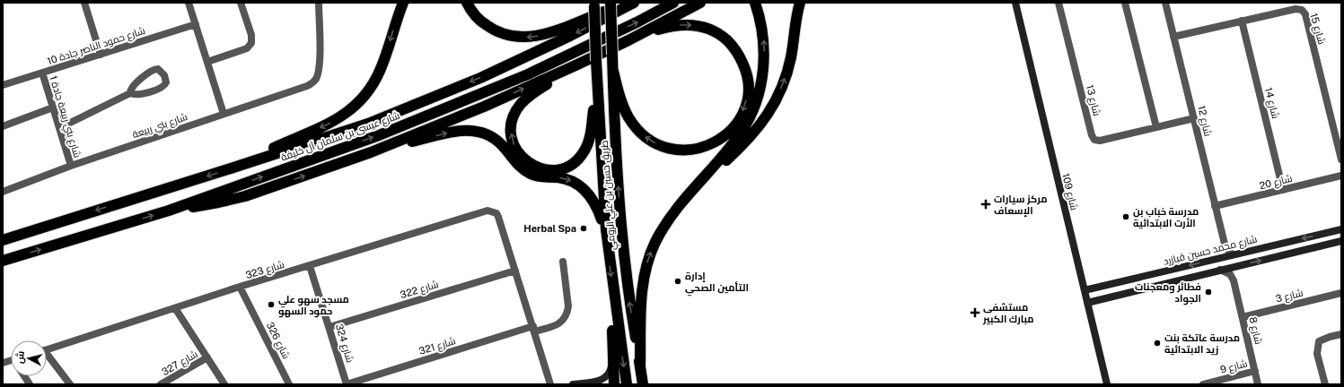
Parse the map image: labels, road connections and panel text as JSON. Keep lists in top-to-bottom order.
{
  "streets": {
    "highway": ["شارع عيسى بن سلمان آل خليفة", "طريق حسين بن علي الرومي"],
    "street": [
      "شارع 15",
      "شارع حمود الناصر جادة 10",
      "شارع 13",
      "شارع 14",
      "شارع بني ربيعة جادة 1",
      "شارع 12",
      "شارع بني ربيعة",
      "شارع 20",
      "شارع 109",
      "شارع محمد حسين قبازرد",
      "شارع 323",
      "شارع 322",
      "شارع 3",
      "شارع 8",
      "شارع 326",
      "شارع 324",
      "شارع 321",
      "شارع 327",
      "شارع 9"
    ]
  },
  "crossings": [
    ["شارع 15", "شارع 14"],
    ["شارع 15", "شارع 12"],
    ["شارع حمود الناصر جادة 10", "شارع بني ربيعة جادة 1"],
    ["شارع 13", "شارع 12"],
    ["شارع 14", "شارع 20"],
    ["شارع بني ربيعة جادة 1", "شارع بني ربيعة"],
    ["شارع 12", "شارع 20"],
    ["شارع 12", "شارع محمد حسين قبازرد"],
    ["شارع 109", "شارع محمد حسين قبازرد"],
    ["شارع 323", "شارع 322"],
    ["شارع 323", "شارع 326"],
    ["شارع 323", "شارع 324"],
    ["شارع 322", "شارع 324"],
    ["شارع 3", "شارع 8"],
    ["شارع 8", "شارع 9"],
    ["شارع 324", "شارع 321"]
  ],
  "places": {
    "health": ["مركز سيارات الإسعاف", "مستشفى مبارك الكبير"],
    "other": [
      "مدرسة خباب بن الأرت الابتدائية",
      "Herbal Spa",
      "إدارة التأمين الصحي",
      "فطائر ومعجنات الجواد",
      "مسجد سهو علي حمود السهو",
      "مدرسة عاتكة بنت زيد الابتدائية"
    ]
  },
  "north": "left"
}
